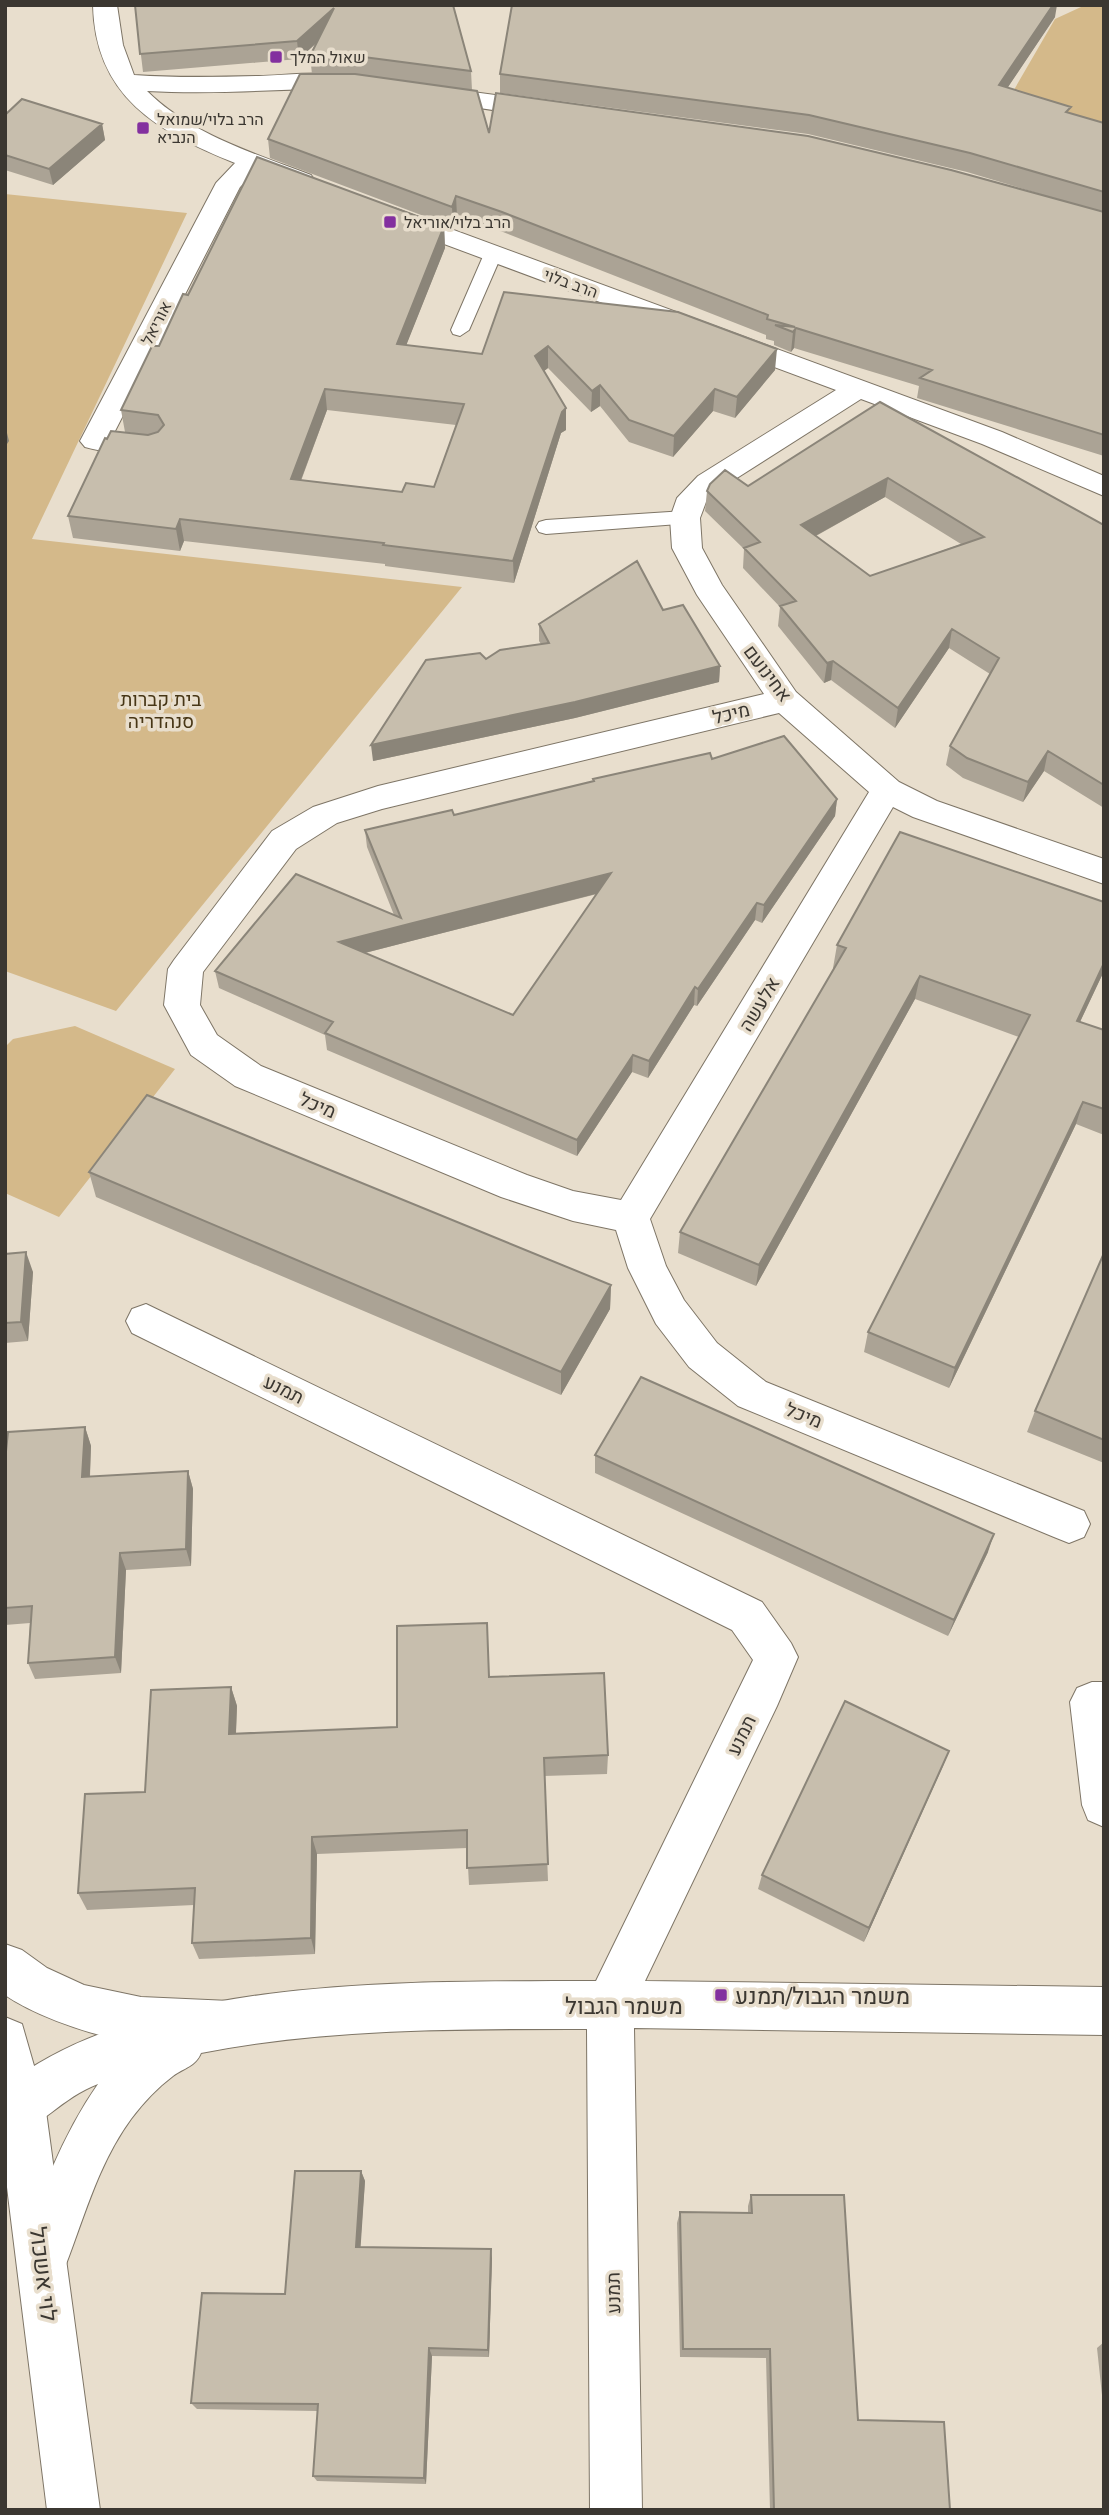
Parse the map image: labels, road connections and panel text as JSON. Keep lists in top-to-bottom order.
{
  "streets": {
    "street": [
      "הרב בלוי",
      "אוריאל",
      "אחינועם",
      "מיכל",
      "אלעשה",
      "תמנע",
      "משמר הגבול",
      "לוי אשכול"
    ]
  },
  "crossings": [
    ["אחינועם", "מיכל"],
    ["אחינועם", "אלעשה"],
    ["מיכל", "אלעשה"],
    ["תמנע", "משמר הגבול"],
    ["משמר הגבול", "לוי אשכול"]
  ],
  "parks": ["בית קברות סנהדריה"],
  "places": {
    "transit": [
      "שאול המלך",
      "הרב בלוי/שמואל הנביא",
      "הרב בלוי/אוריאל",
      "משמר הגבול/תמנע"
    ]
  }
}
